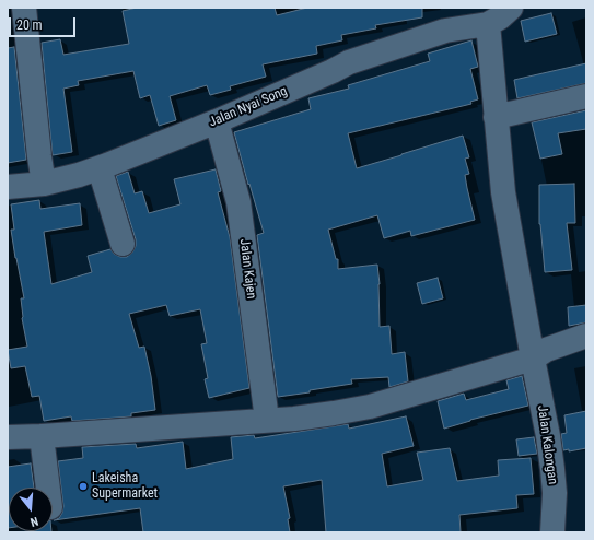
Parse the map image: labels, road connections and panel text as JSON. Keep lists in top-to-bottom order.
{
  "streets": {
    "street": ["Jalan Nyai Song", "Jalan Kajen", "Jalan Kalongan"]
  },
  "crossings": [
    ["Jalan Nyai Song", "Jalan Kajen"],
    ["Jalan Nyai Song", "Jalan Kalongan"]
  ],
  "places": ["Lakeisha Supermarket"],
  "scale_bar": "20 m",
  "north": "bottom"
}
